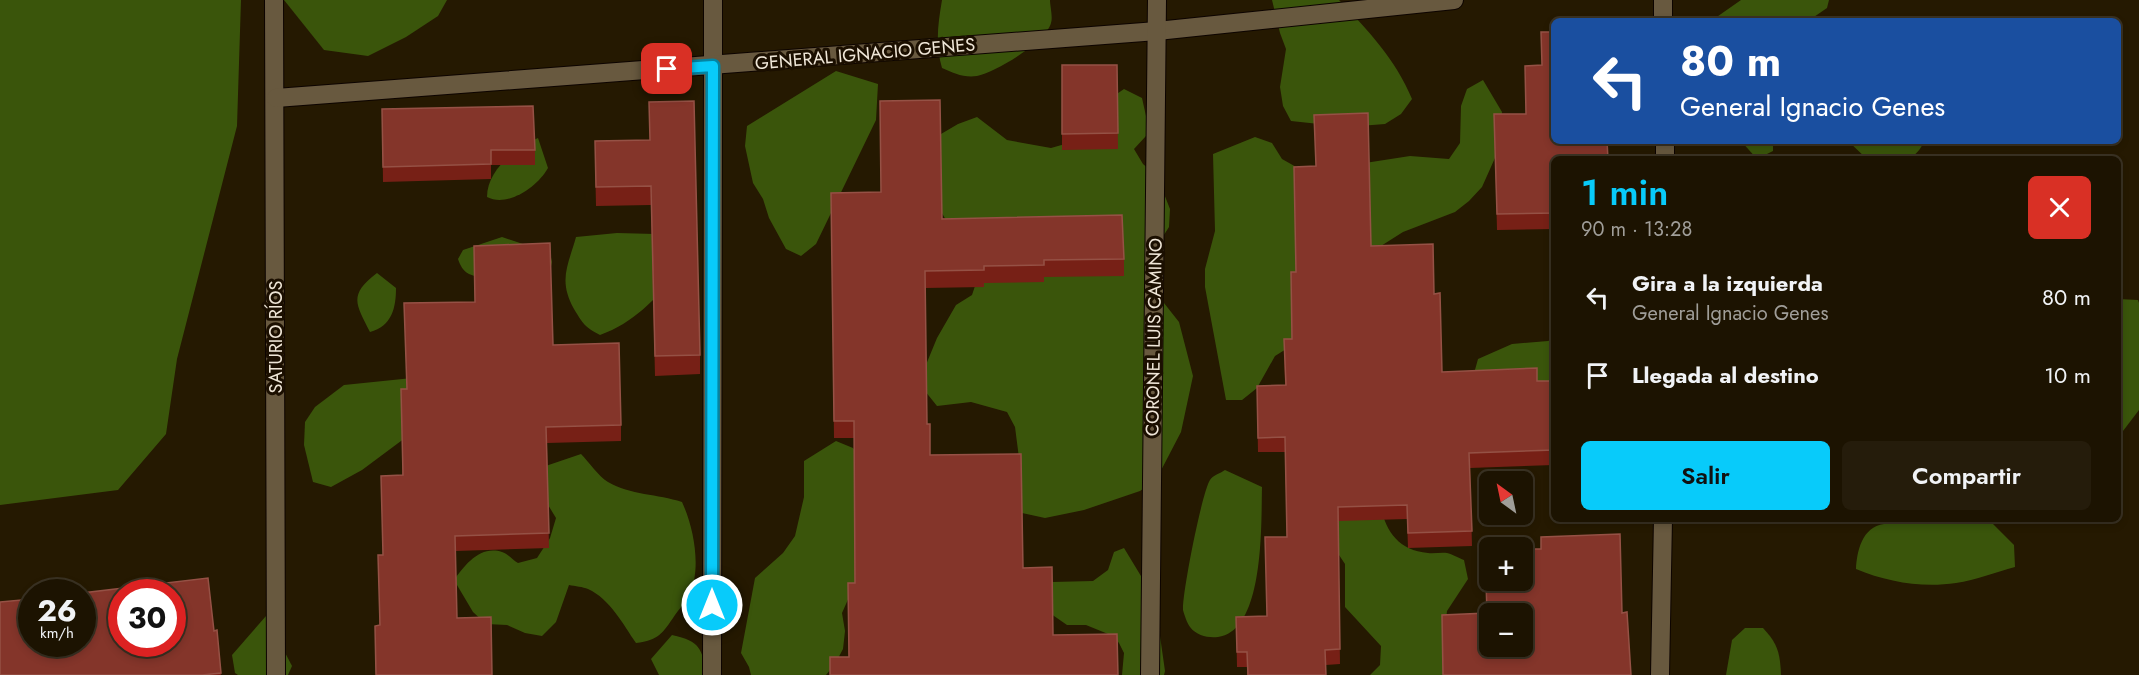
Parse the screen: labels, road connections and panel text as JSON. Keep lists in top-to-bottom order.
{
  "streets": {
    "street": ["GENERAL IGNACIO GENES", "SATURIO RÍOS", "CORONEL LUIS CAMINO"]
  },
  "crossings": [
    ["GENERAL IGNACIO GENES", "SATURIO RÍOS"],
    ["GENERAL IGNACIO GENES", "CORONEL LUIS CAMINO"]
  ],
  "north": "top left",
  "page": {
    "turn": ["80 m", "General Ignacio Genes"],
    "heading": ["1 min", "90 m · 13:28"],
    "list": [
      {
        "name": "Gira a la izquierda",
        "note": "General Ignacio Genes",
        "value": "80 m"
      },
      {
        "name": "Llegada al destino",
        "value": "10 m"
      }
    ],
    "buttons": ["Salir", "Compartir"],
    "map_buttons": ["+", "−"],
    "speed": "26 km/h",
    "limit": "30"
  }
}
